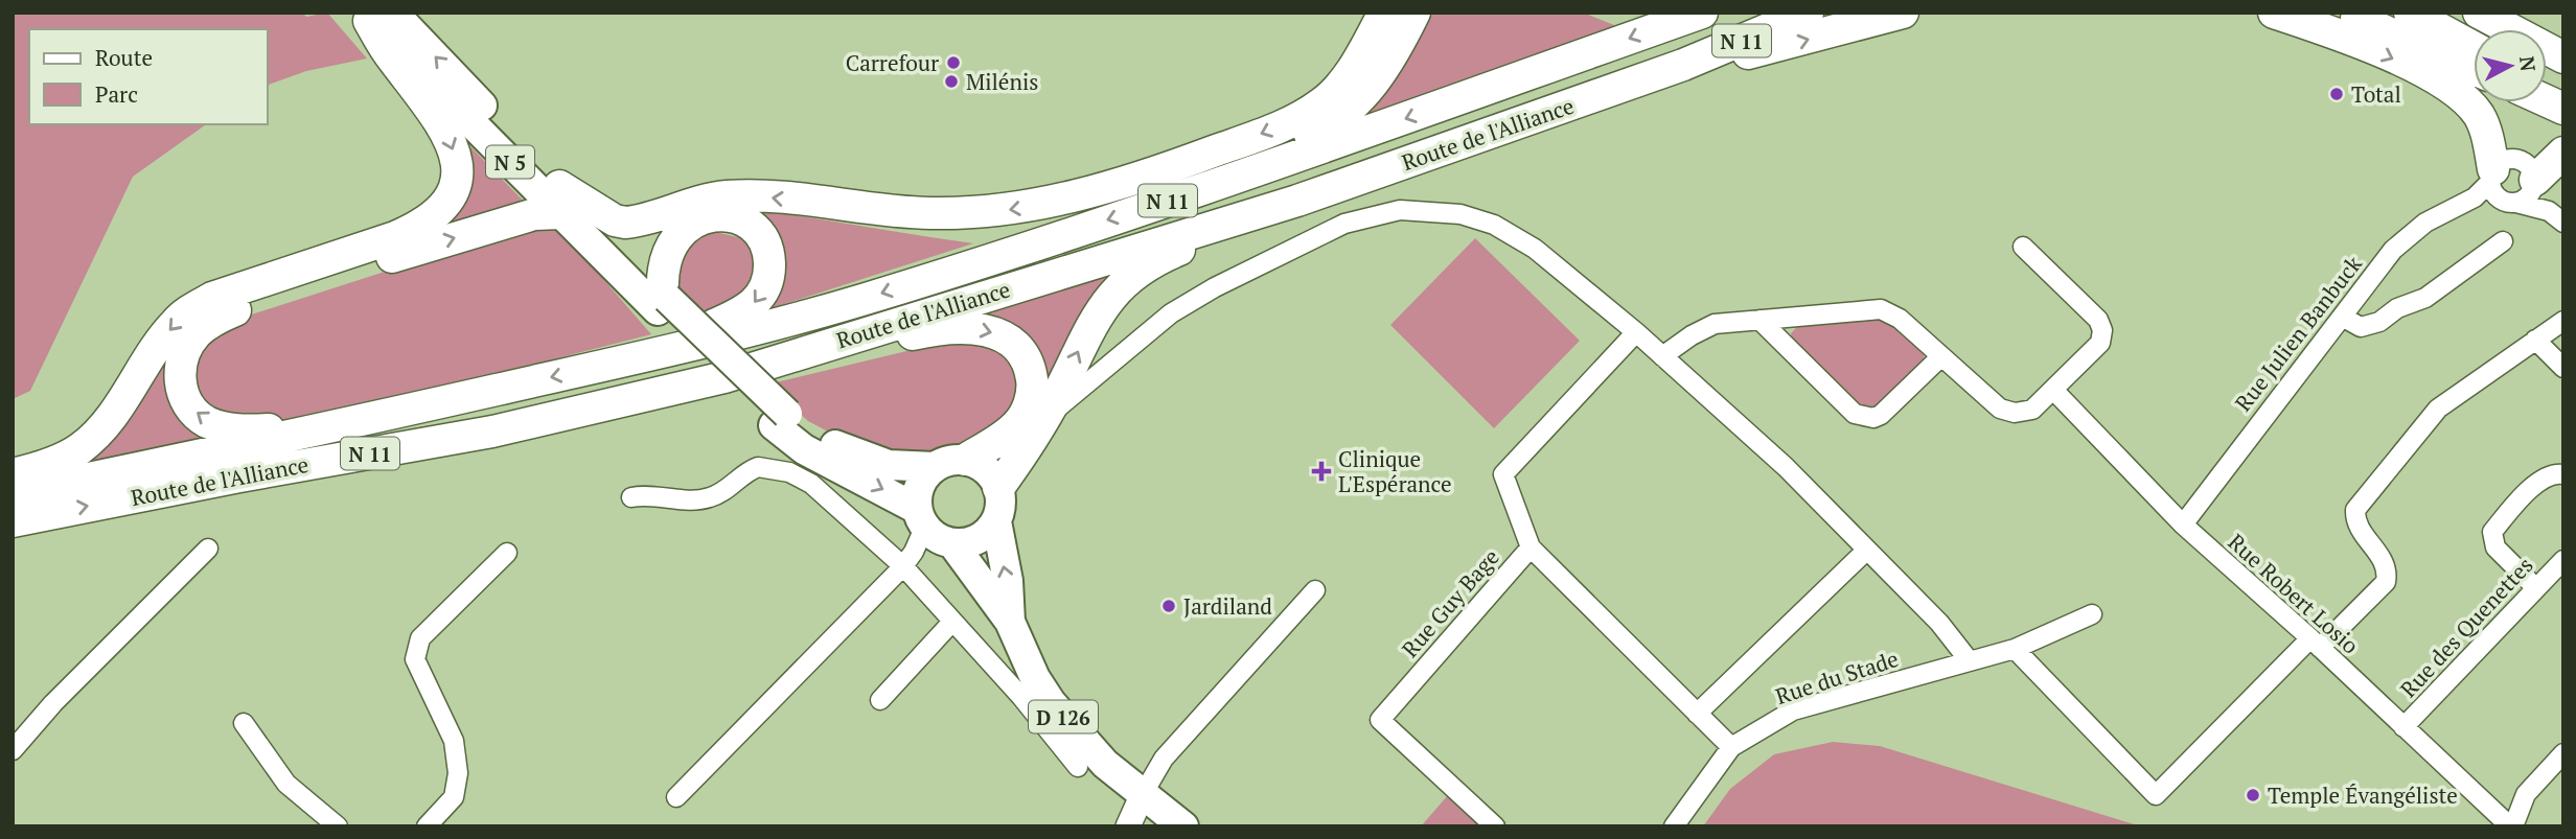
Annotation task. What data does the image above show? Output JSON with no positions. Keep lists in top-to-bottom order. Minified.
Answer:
{"streets":{"highway":["N 11","Route de l'Alliance"],"main road":["N 5","D 126"],"street":["Rue Julien Banbuck","Rue Robert Losio","Rue Guy Bage","Rue des Quenettes","Rue du Stade"]},"crossings":[["N 5","D 126"],["Rue Julien Banbuck","Rue Robert Losio"],["Rue Robert Losio","Rue des Quenettes"],["Rue Guy Bage","Rue du Stade"]],"places":{"other":["Carrefour","Milénis","Total","Jardiland","Temple Évangéliste"],"health":["Clinique L'Espérance"]},"legend":["Route","Parc"],"north":"right"}
